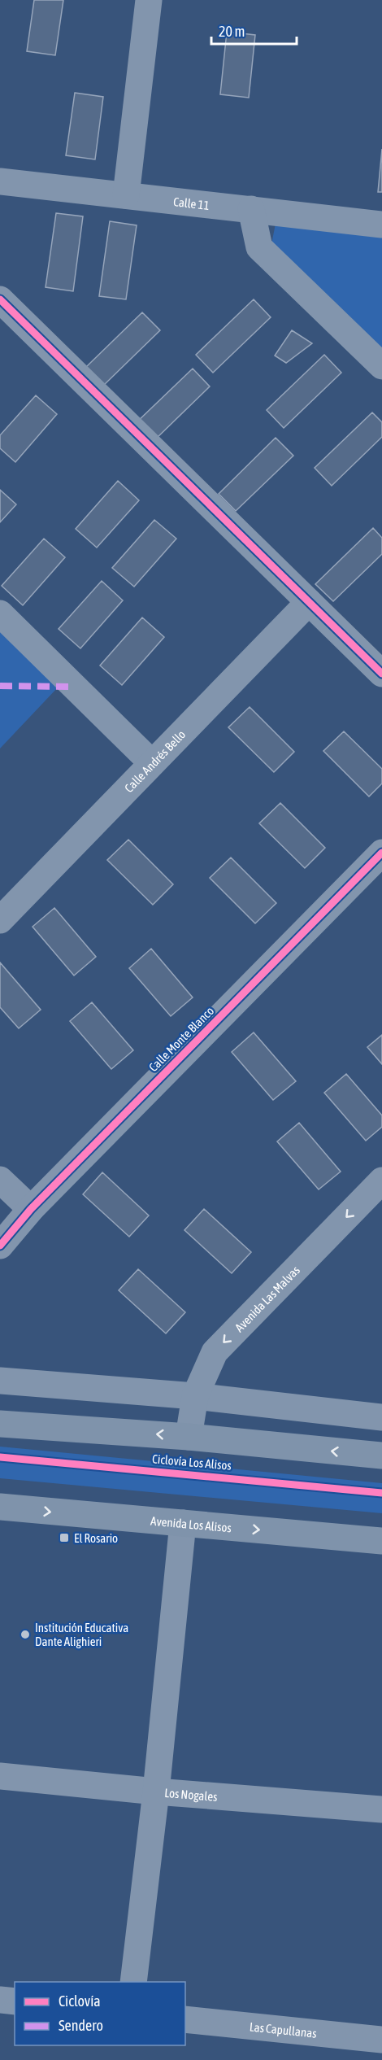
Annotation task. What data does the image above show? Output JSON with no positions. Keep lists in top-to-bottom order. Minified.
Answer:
{"streets":{"main road":["Avenida Los Alisos"],"street":["Calle 11","Calle Andrés Bello","Calle Monte Blanco","Avenida Las Malvas","Los Nogales","Las Capullanas"],"cycle path":["Ciclovía Los Alisos"]},"one_way":["Avenida Las Malvas"],"places":{"transit":["El Rosario"],"other":["Institución Educativa Dante Alighieri"]},"legend":["Ciclovía","Sendero"],"scale_bar":"20 m"}
